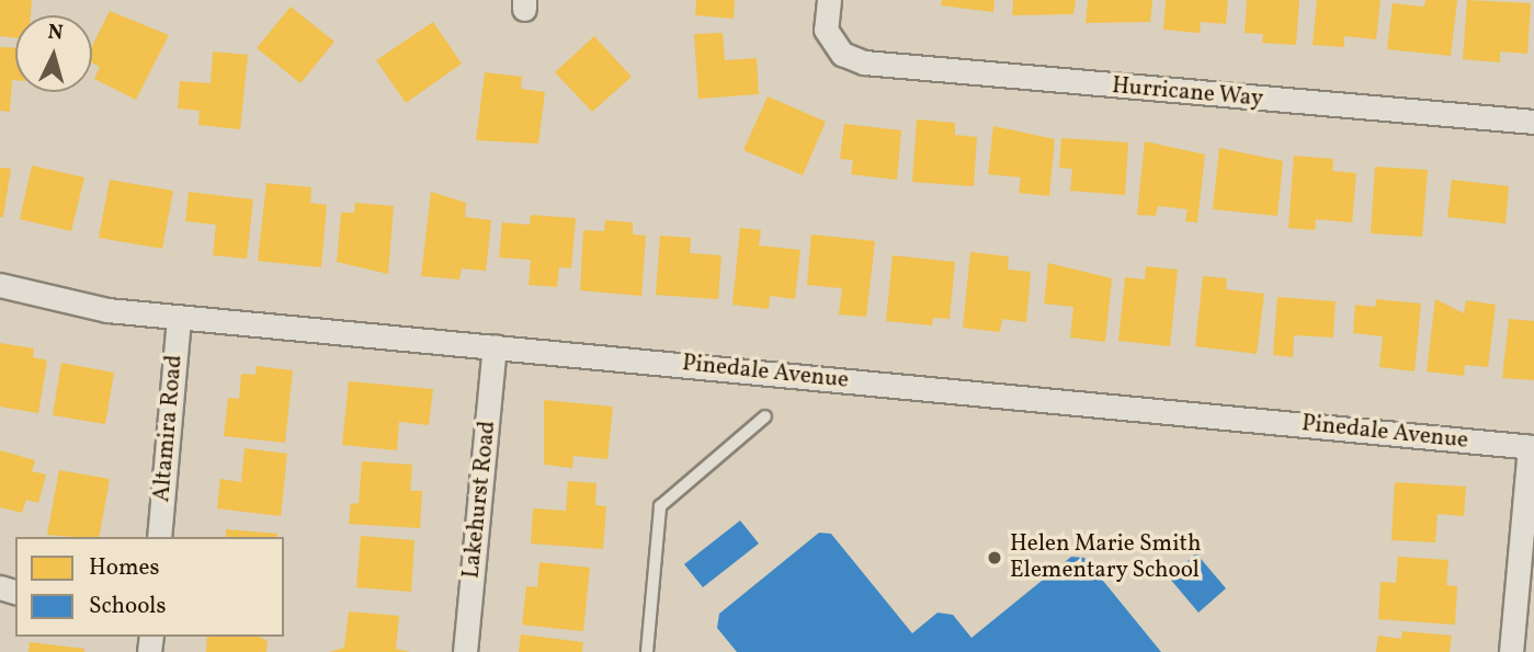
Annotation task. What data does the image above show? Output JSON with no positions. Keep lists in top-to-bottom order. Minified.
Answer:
{"streets":{"street":["Hurricane Way","Pinedale Avenue","Altamira Road","Lakehurst Road"]},"crossings":[["Pinedale Avenue","Altamira Road"],["Pinedale Avenue","Lakehurst Road"]],"places":["Helen Marie Smith Elementary School"],"legend":["Homes","Schools"],"north":"top"}
